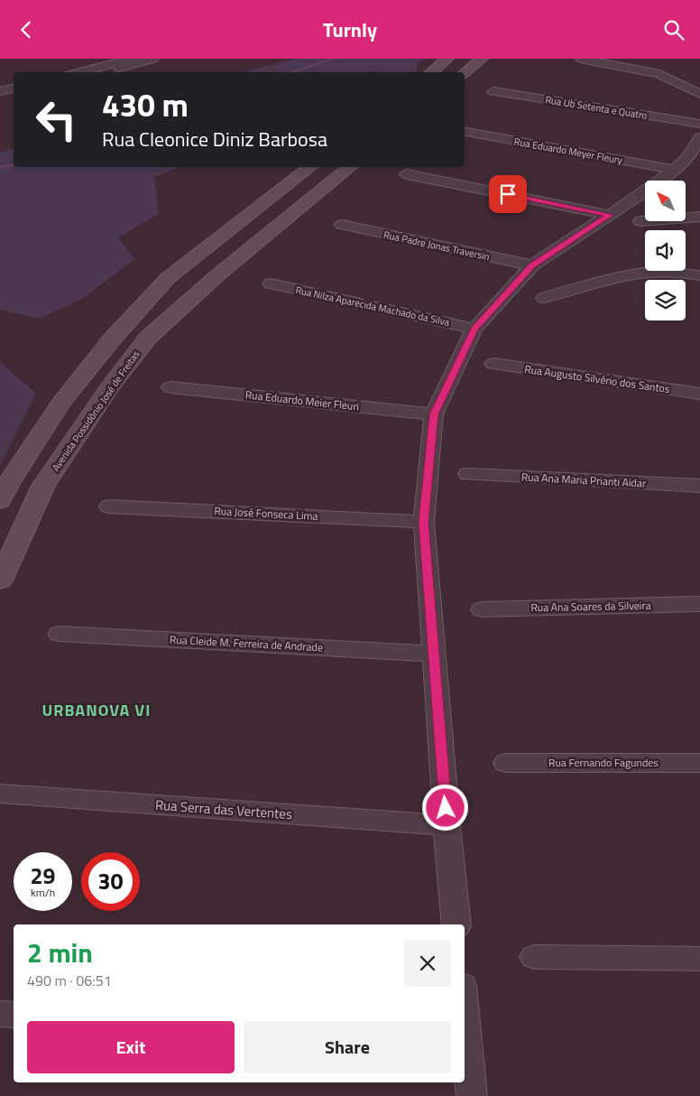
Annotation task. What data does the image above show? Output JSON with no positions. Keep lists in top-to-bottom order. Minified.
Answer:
{"streets":{"street":["Rua Ub Setenta e Quatro","Rua Eduardo Meyer Fleury","Rua Padre Jonas Traversin","Rua Nilza Aparecida Machado da Silva","Rua Augusto Silvério dos Santos","Rua Eduardo Meier Fleuri","Avenida Possidônio José de Freitas","Rua Ana Maria Prianti Aidar","Rua José Fonseca Lima","Rua Ana Soares da Silveira","Rua Cleide M. Ferreira de Andrade","Rua Fernando Fagundes","Rua Serra das Vertentes"]},"districts":["URBANOVA VI"],"north":"top left","page":{"header":"Turnly","turn":["430 m","Rua Cleonice Diniz Barbosa"],"speed":"29 km/h","limit":"30","heading":["2 min","490 m · 06:51"],"buttons":["Exit","Share"]}}
